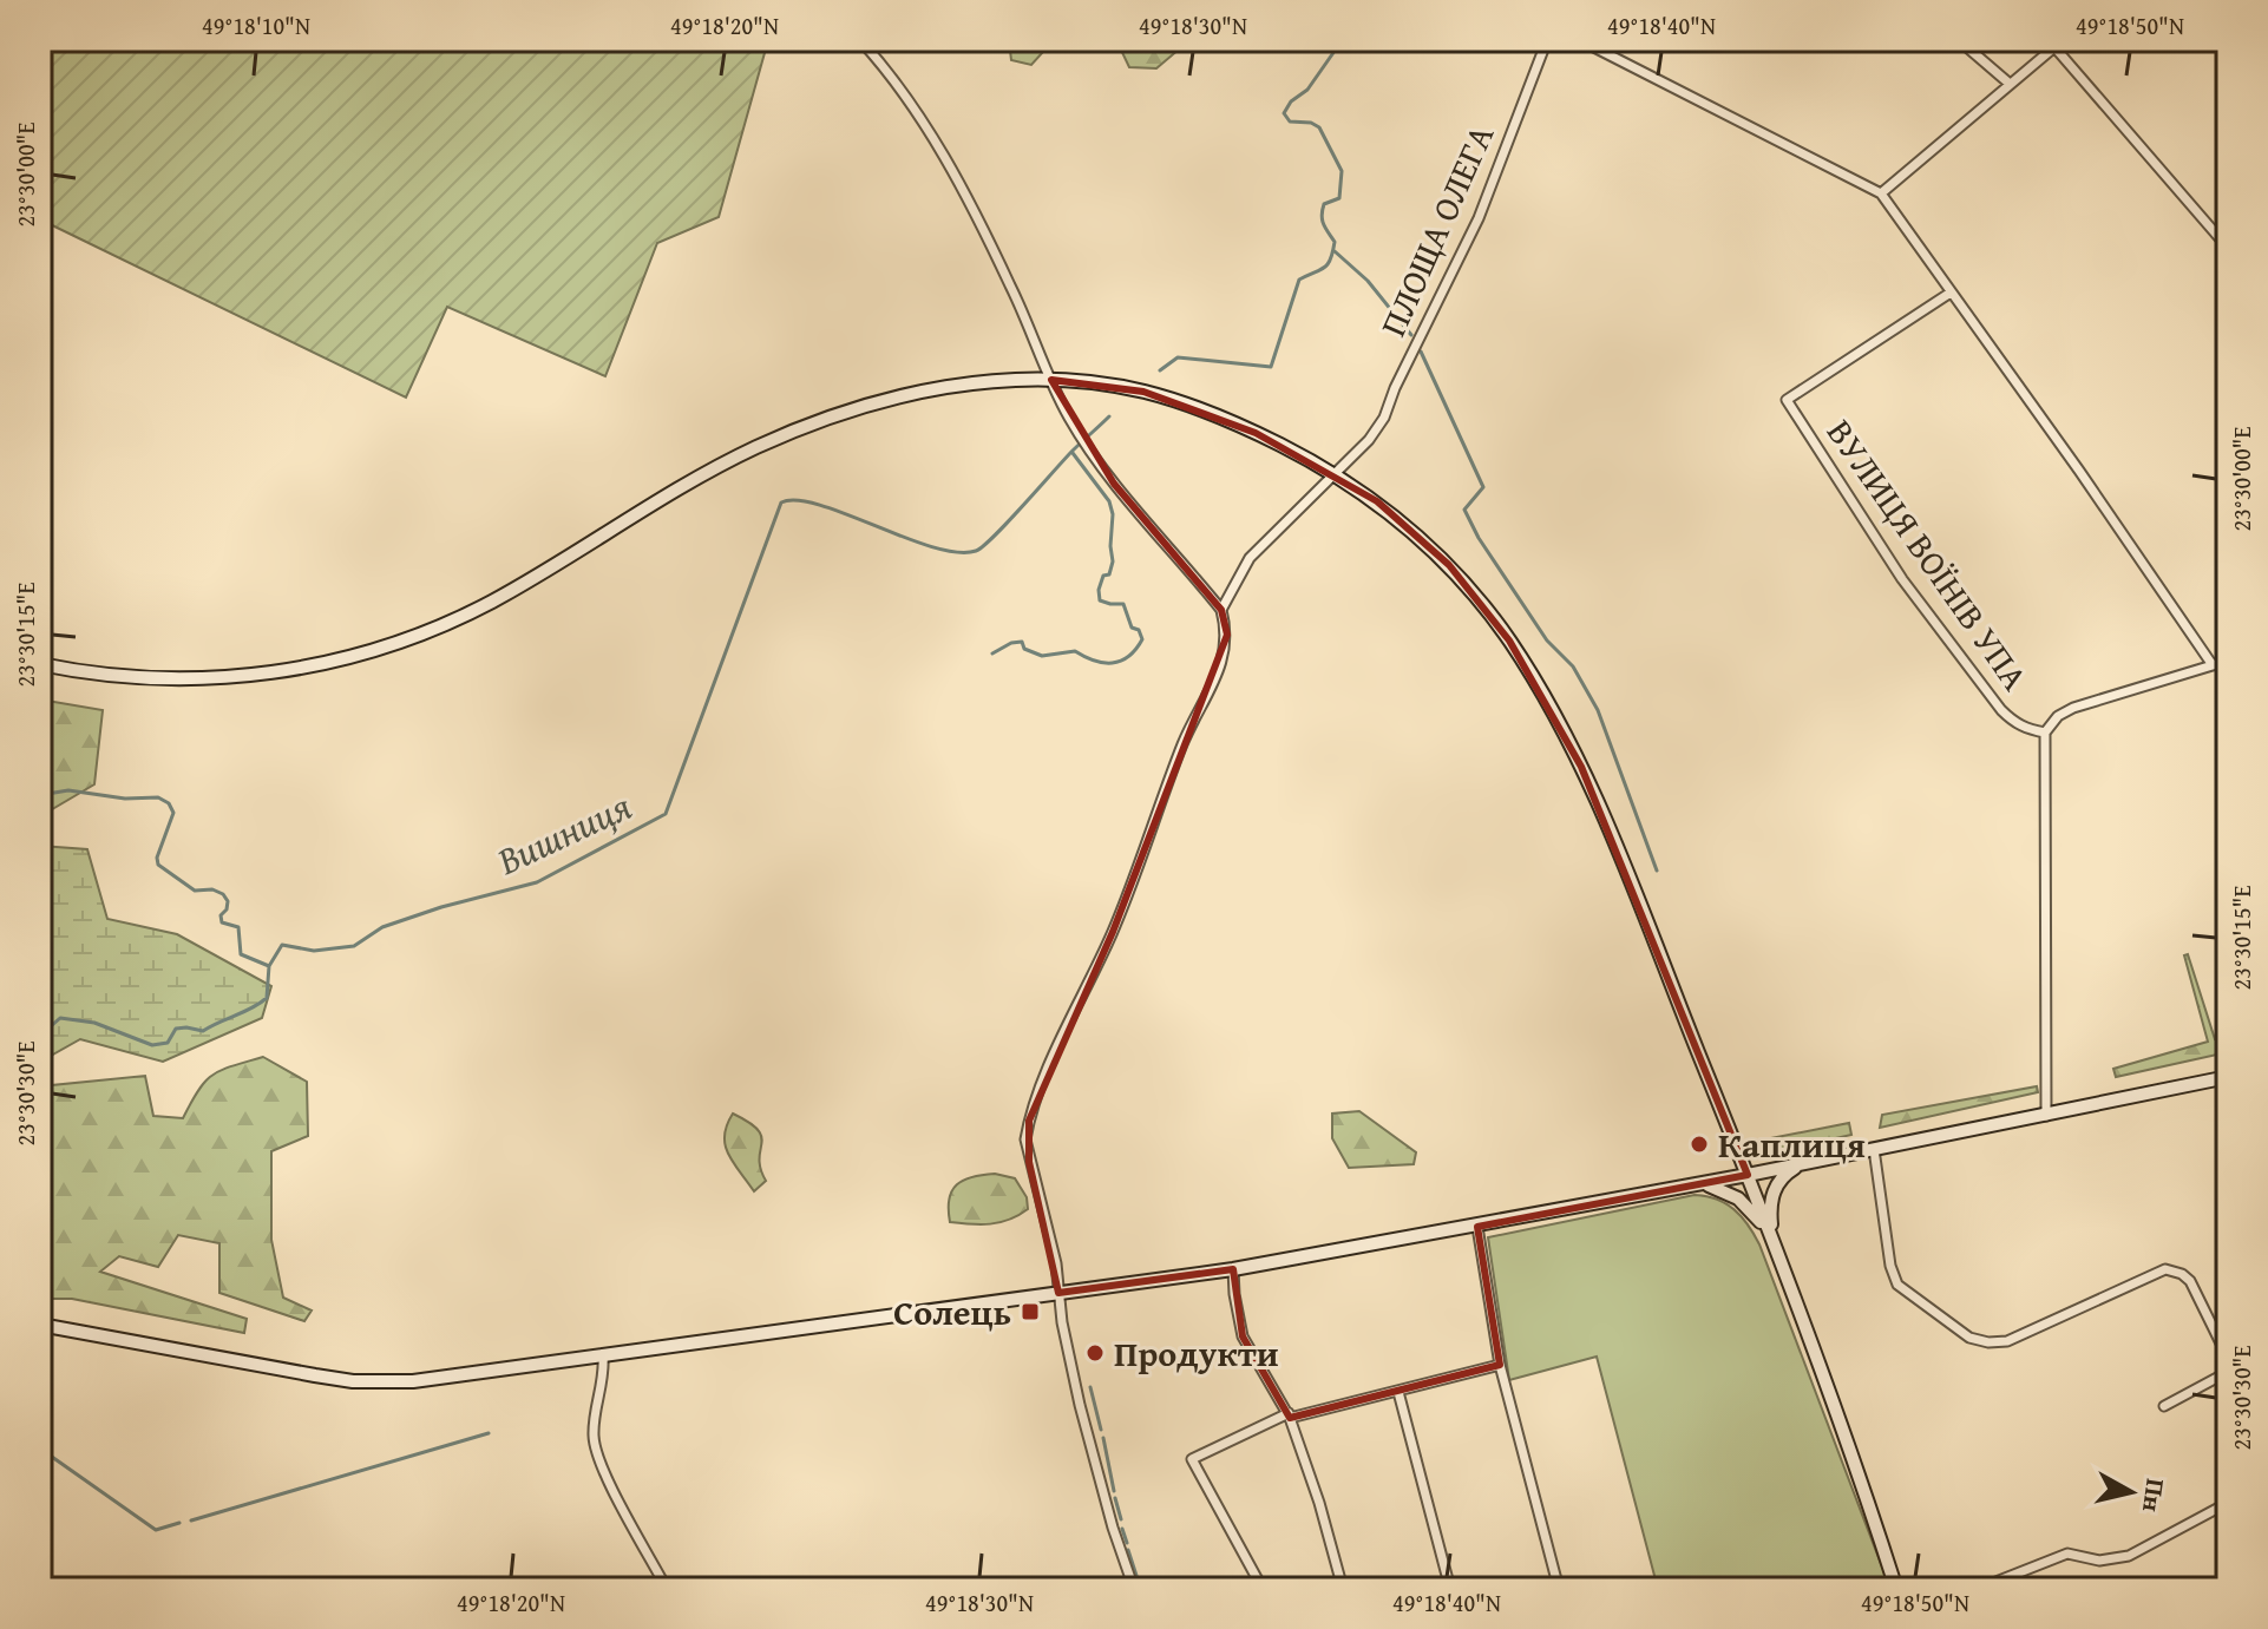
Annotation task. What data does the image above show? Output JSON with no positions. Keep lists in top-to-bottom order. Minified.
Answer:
{"streets":{"street":["ПЛОЩА ОЛЕГА","ВУЛИЦЯ ВОЇНІВ УПА"]},"water":["Вишниця"],"places":{"other":["Каплиця","Продукти"],"transit":["Солець"]},"north":"right","coordinates":["49°18'10\"N","49°18'20\"N","49°18'30\"N","49°18'40\"N","49°18'50\"N","23°30'00\"E","23°30'15\"E","23°30'30\"E"]}
